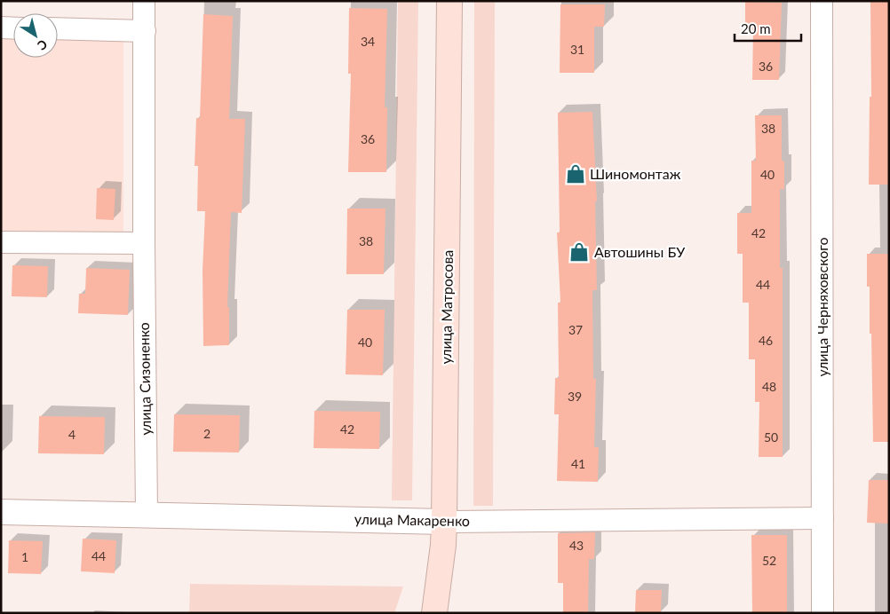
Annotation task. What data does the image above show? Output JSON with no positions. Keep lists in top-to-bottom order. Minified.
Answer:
{"streets":{"main road":["улица Матросова"],"street":["улица Черняховского","улица Сизоненко","улица Макаренко"]},"crossings":[["улица Матросова","улица Макаренко"],["улица Черняховского","улица Макаренко"],["улица Сизоненко","улица Макаренко"]],"places":{"shop":["Шиномонтаж","Автошины БУ"]},"house_numbers":["34","31","36","38","36","40","42","38","44","37","46","40","48","39","42","2","4","50","41","43","44","1","52"],"scale_bar":"20 m","north":"bottom right"}
